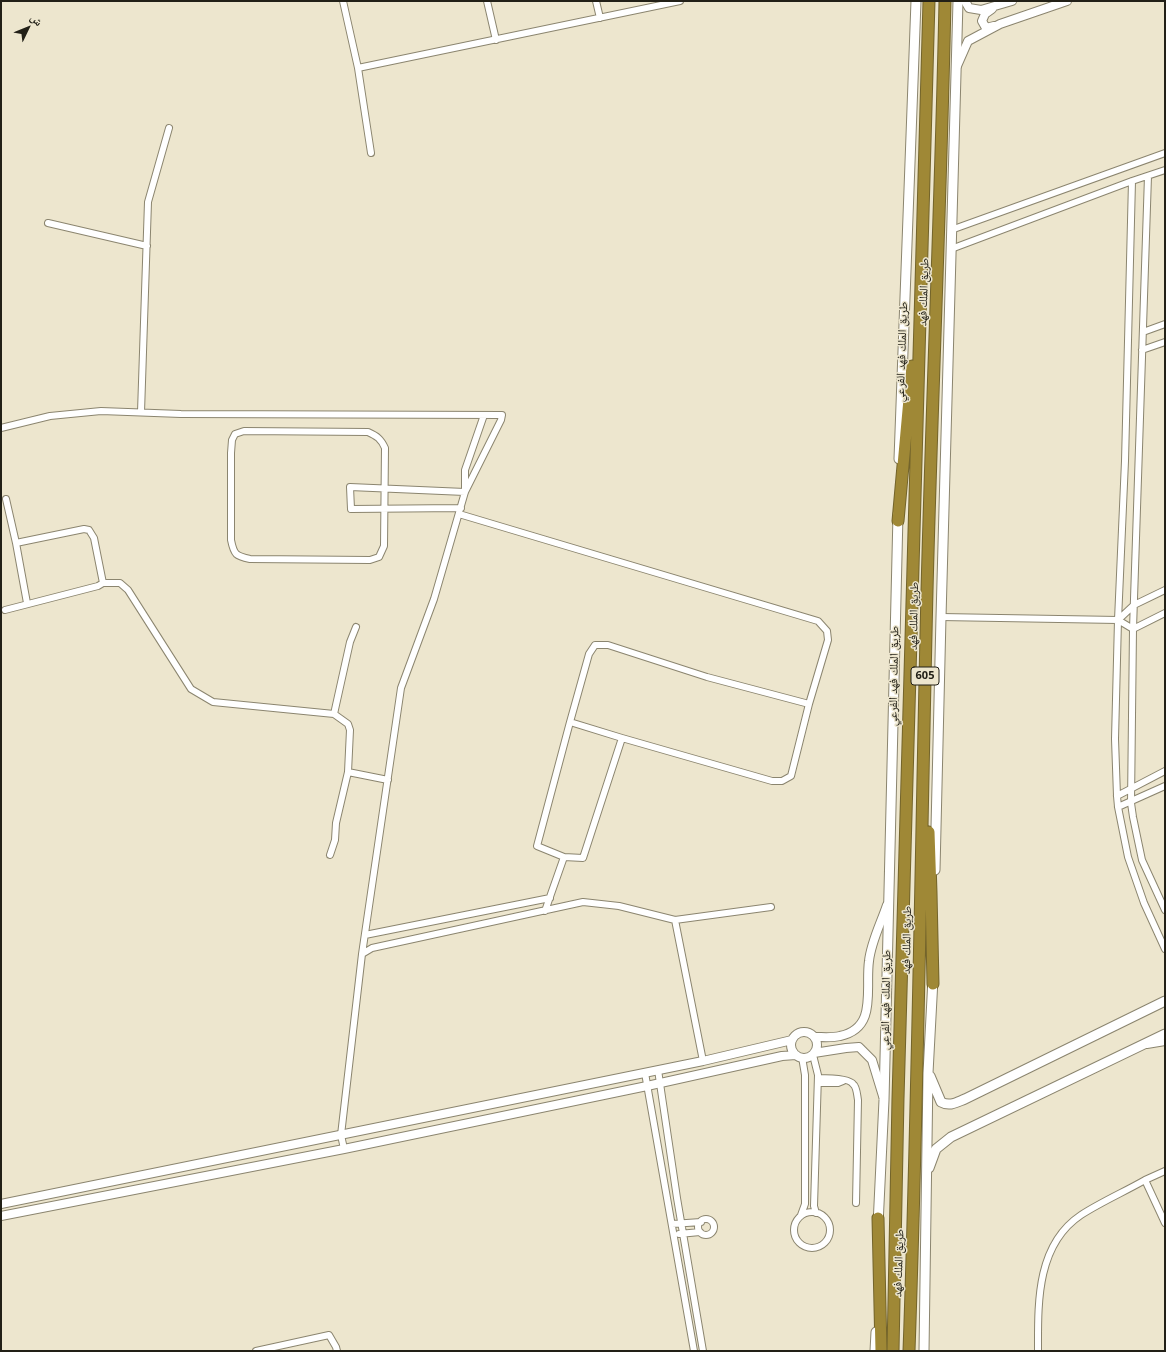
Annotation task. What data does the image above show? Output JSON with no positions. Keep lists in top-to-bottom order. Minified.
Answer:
{"streets":{"highway":["طريق الملك فهد","605"],"main road":["طريق الملك فهد الفرعي"]},"north":"top right"}
